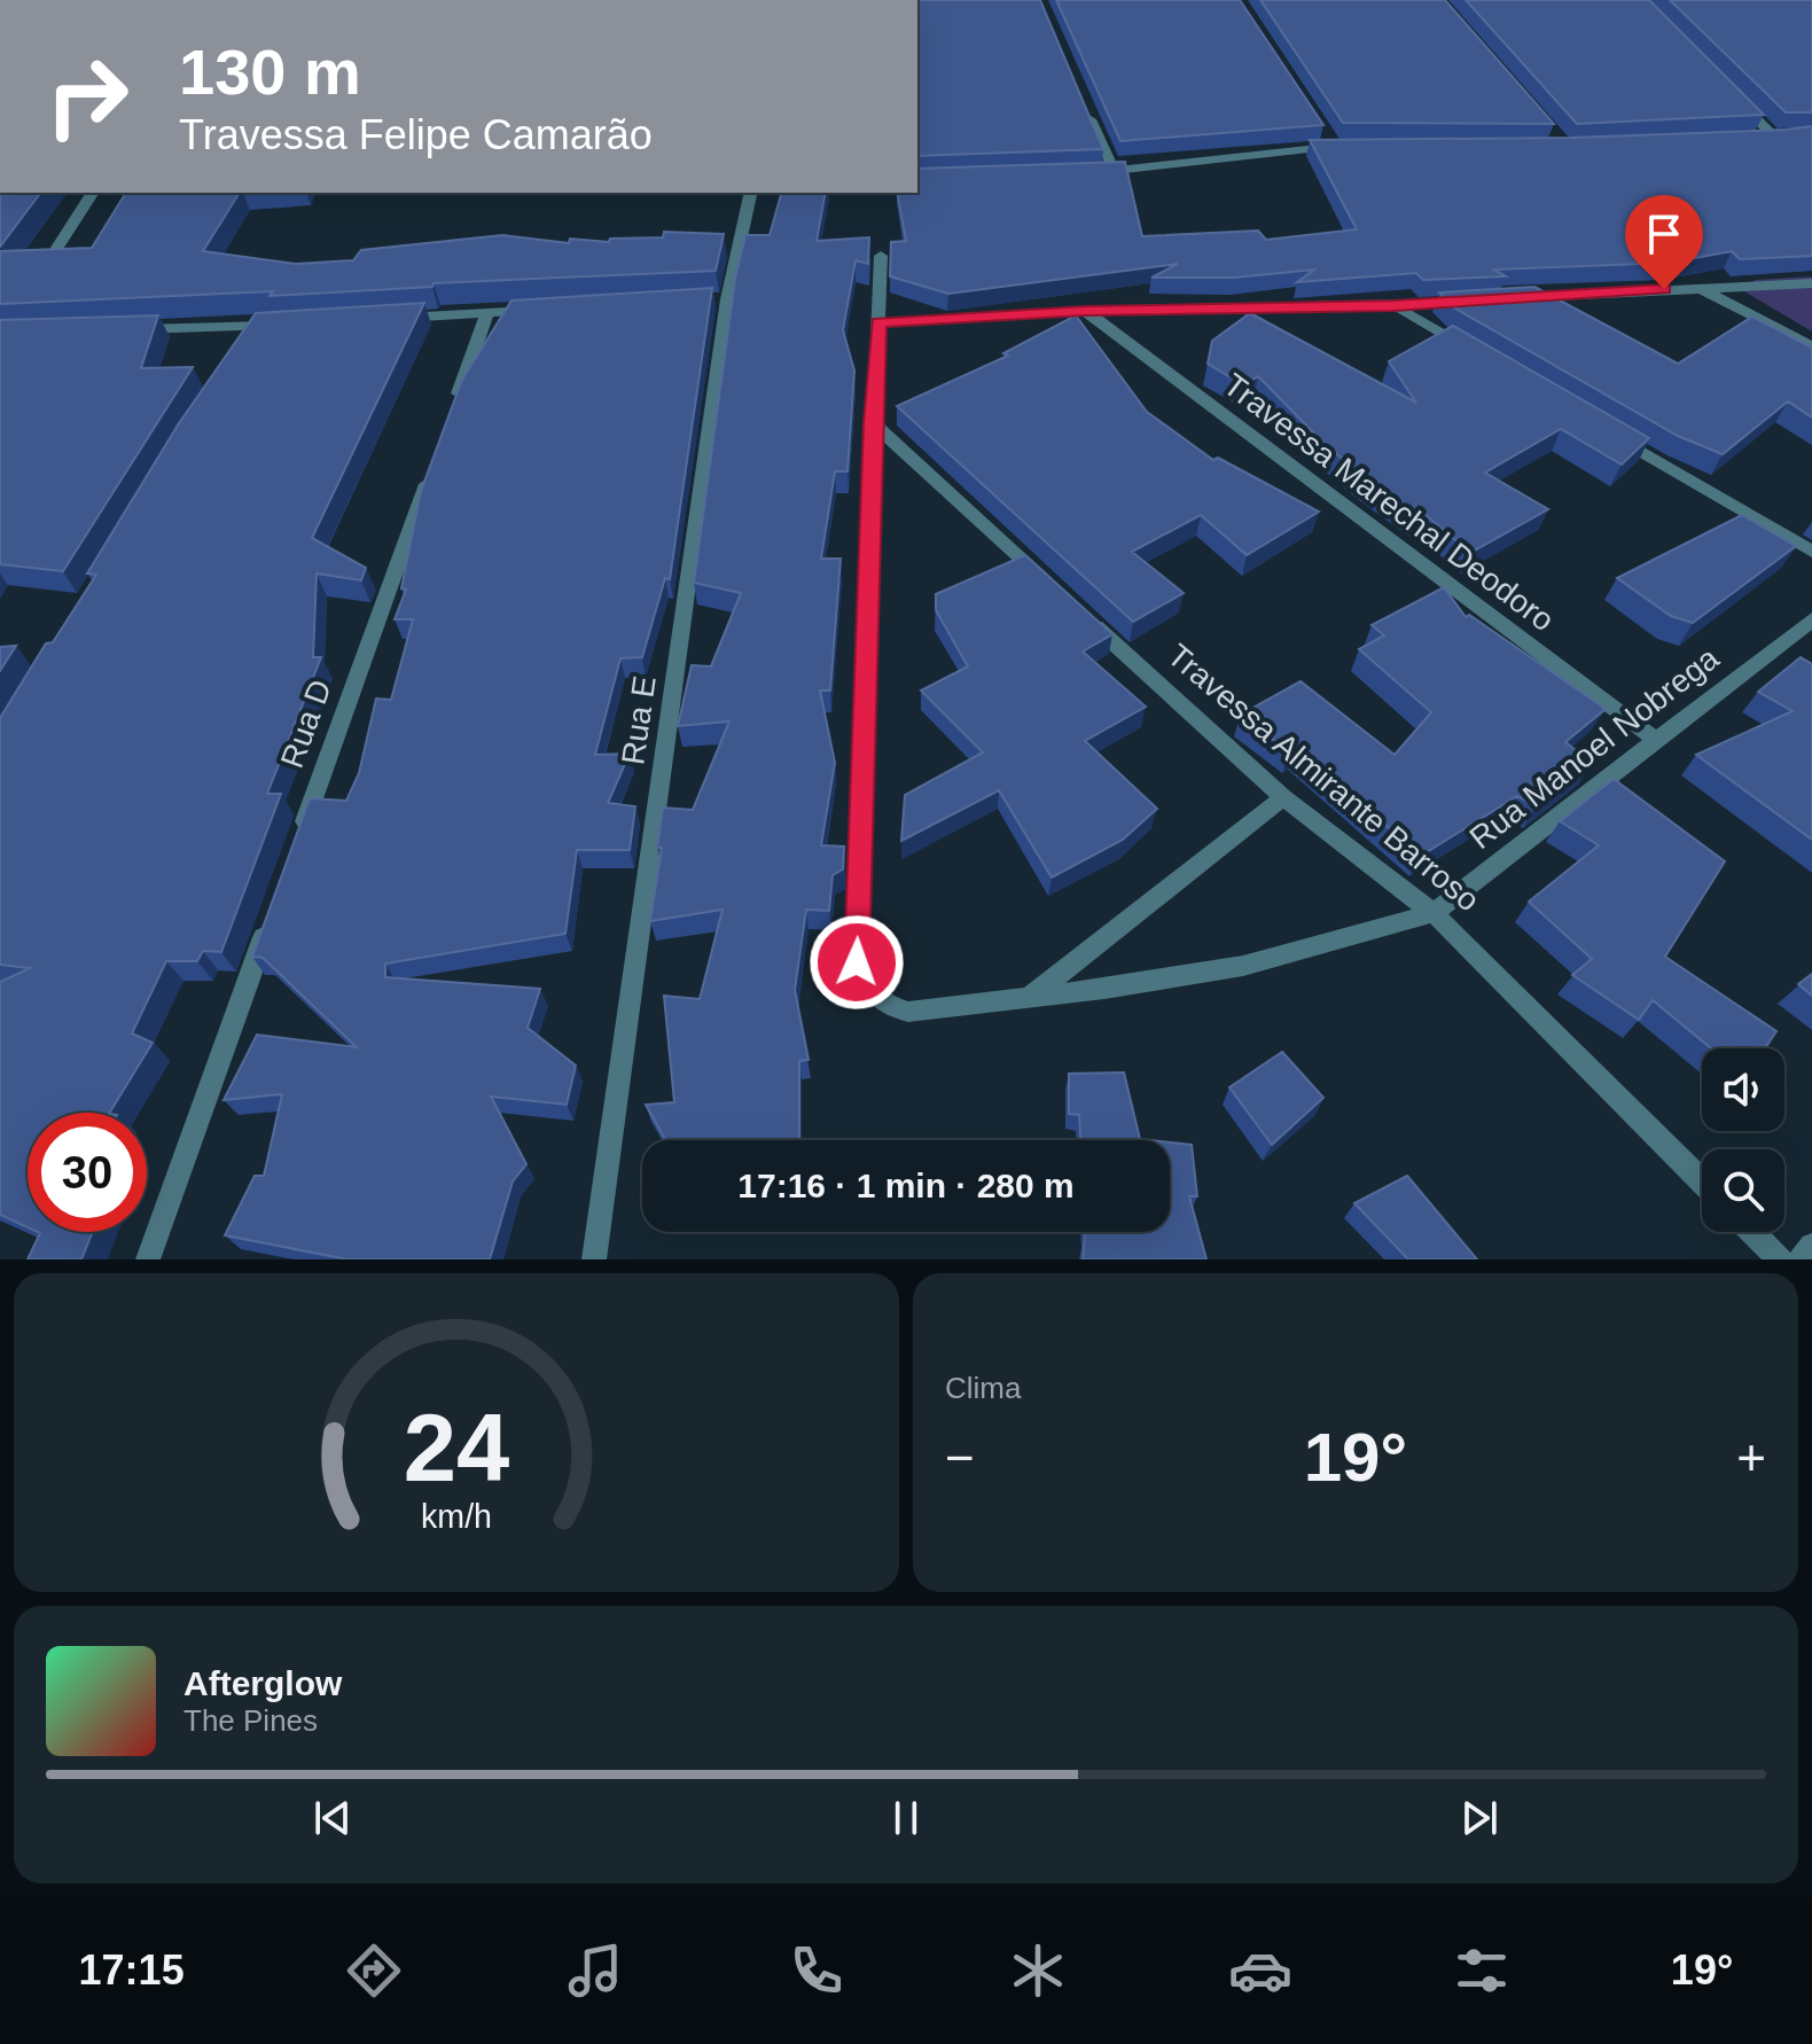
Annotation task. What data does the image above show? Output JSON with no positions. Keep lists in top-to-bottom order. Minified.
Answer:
{"streets":{"street":["Travessa Marechal Deodoro","Rua E","Rua D","Rua Manoel Nobrega","Travessa Almirante Barroso"]},"crossings":[["Travessa Marechal Deodoro","Rua Manoel Nobrega"],["Rua Manoel Nobrega","Travessa Almirante Barroso"]],"page":{"turn":["130 m","Travessa Felipe Camarão"],"limit":"30","trip":"17:16 · 1 min · 280 m","tile":"Clima","heat":["−","19°","+"],"song":["Afterglow","The Pines"],"tabs":["17:15","19°"],"gauge":["24","km/h"]}}
